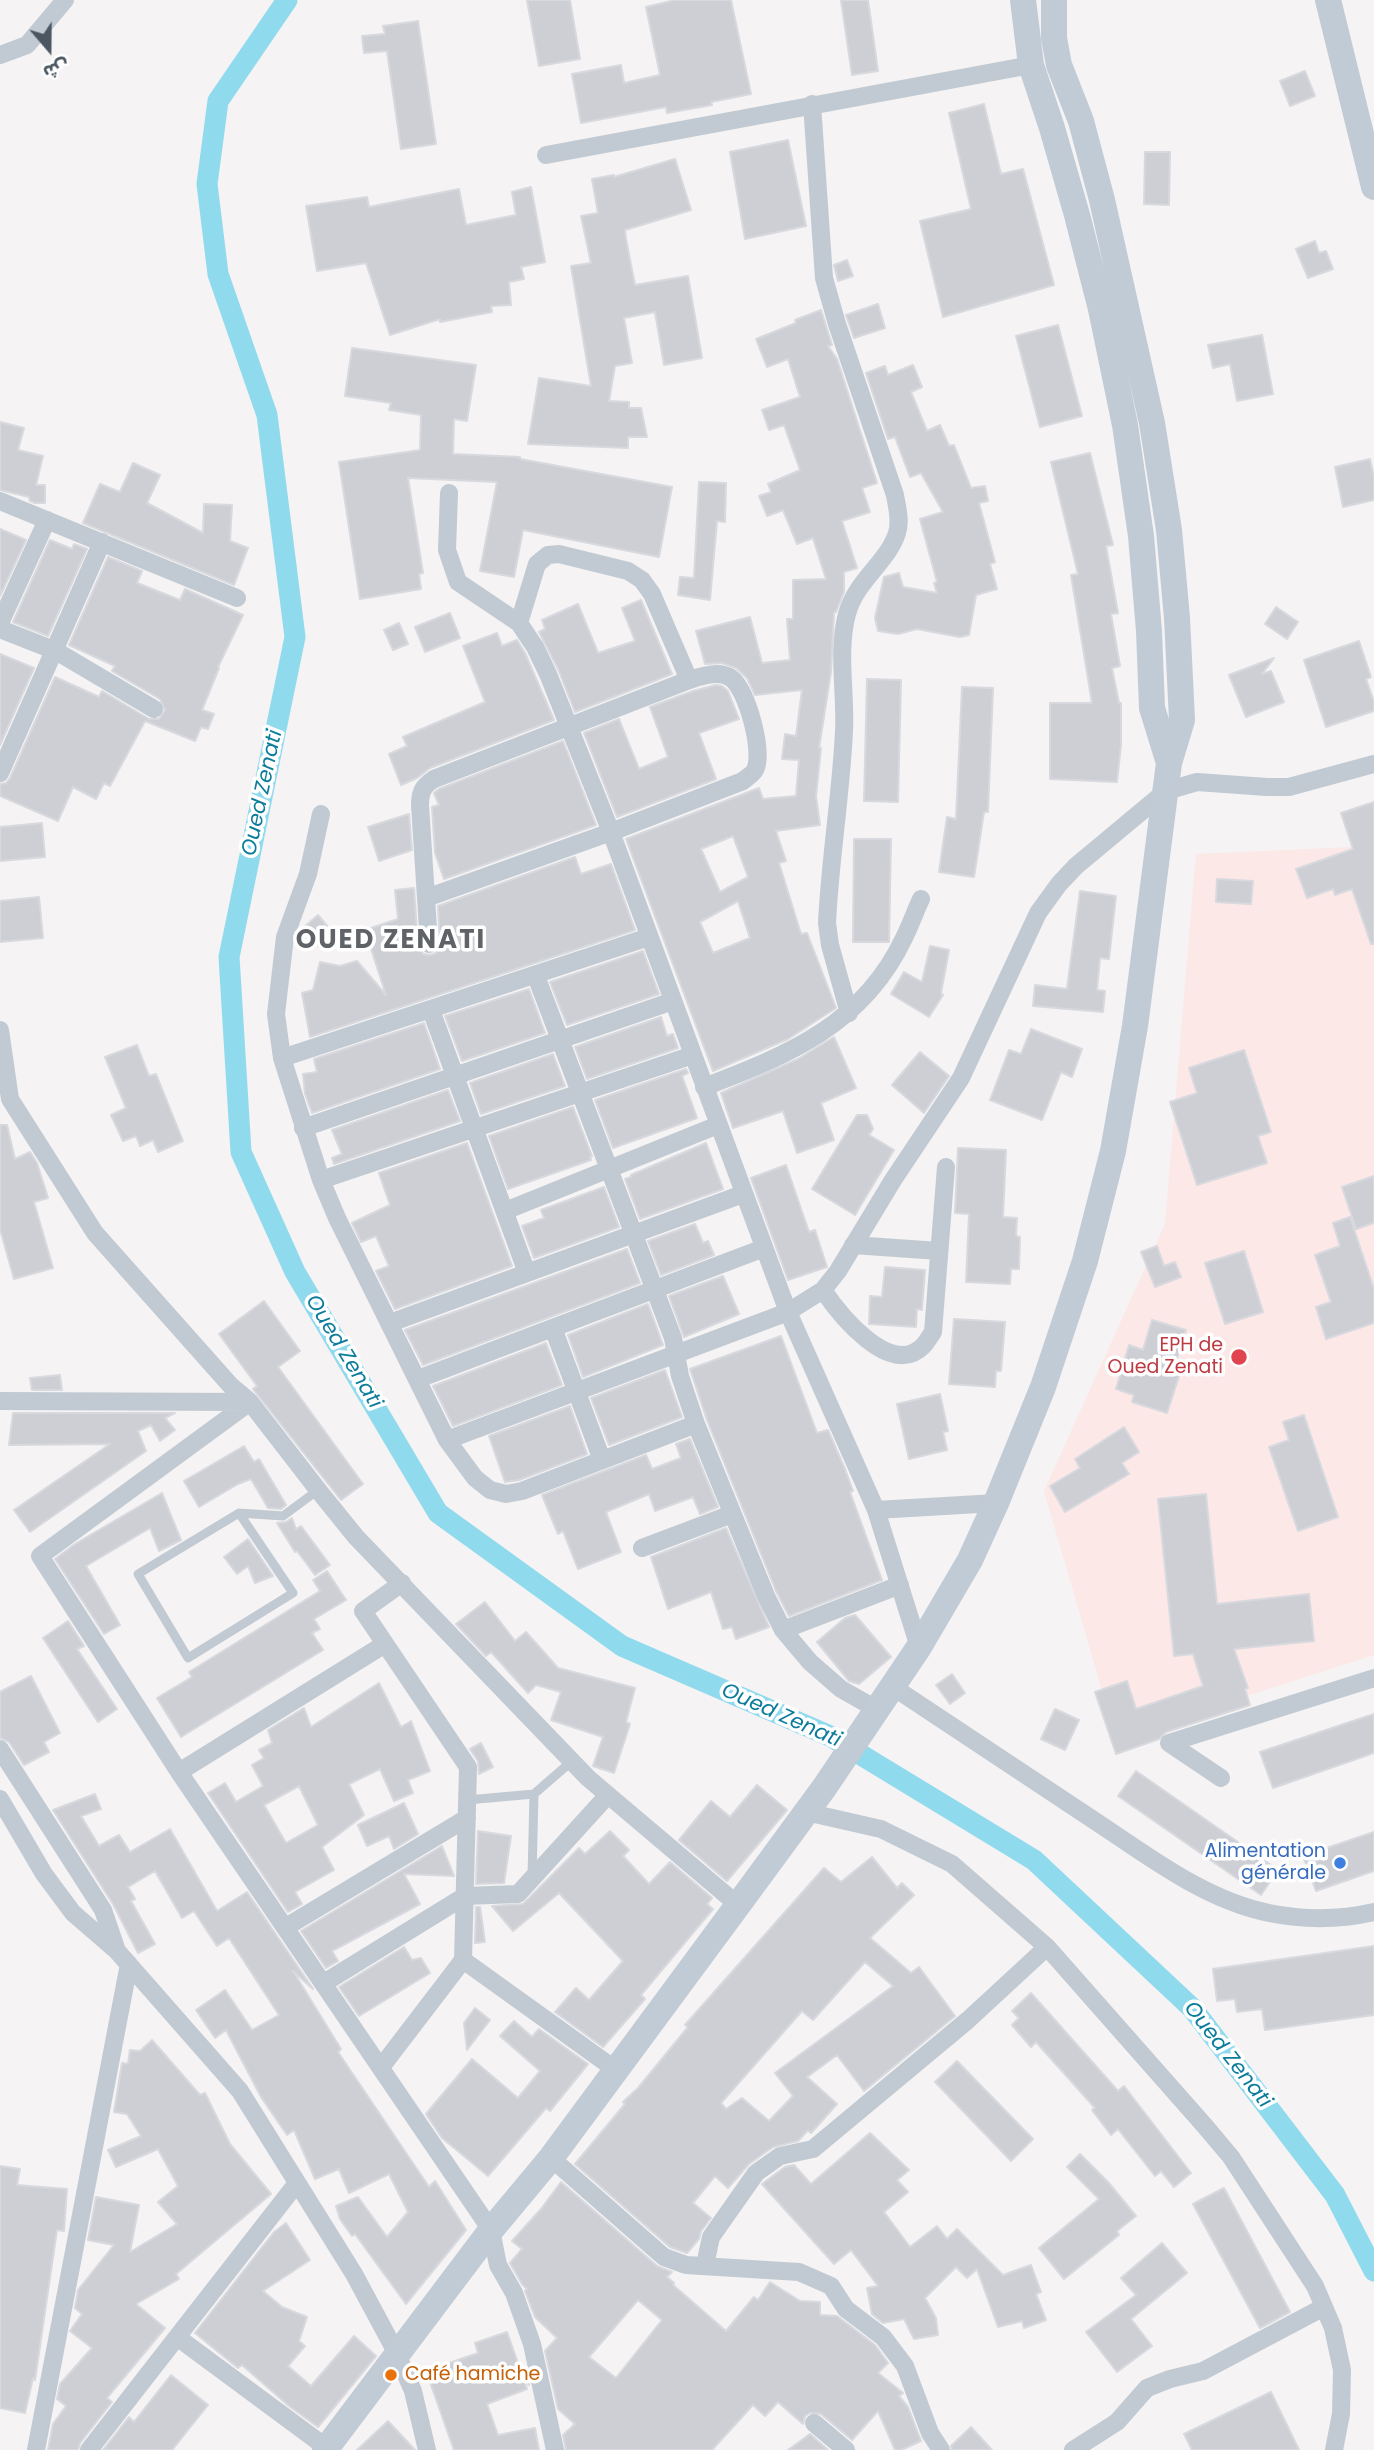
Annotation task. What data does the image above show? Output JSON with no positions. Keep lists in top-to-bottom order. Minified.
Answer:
{"districts":["OUED ZENATI"],"water":["Oued Zenati"],"places":["EPH de Oued Zenati","Alimentation générale","Café hamiche"],"north":"bottom"}
